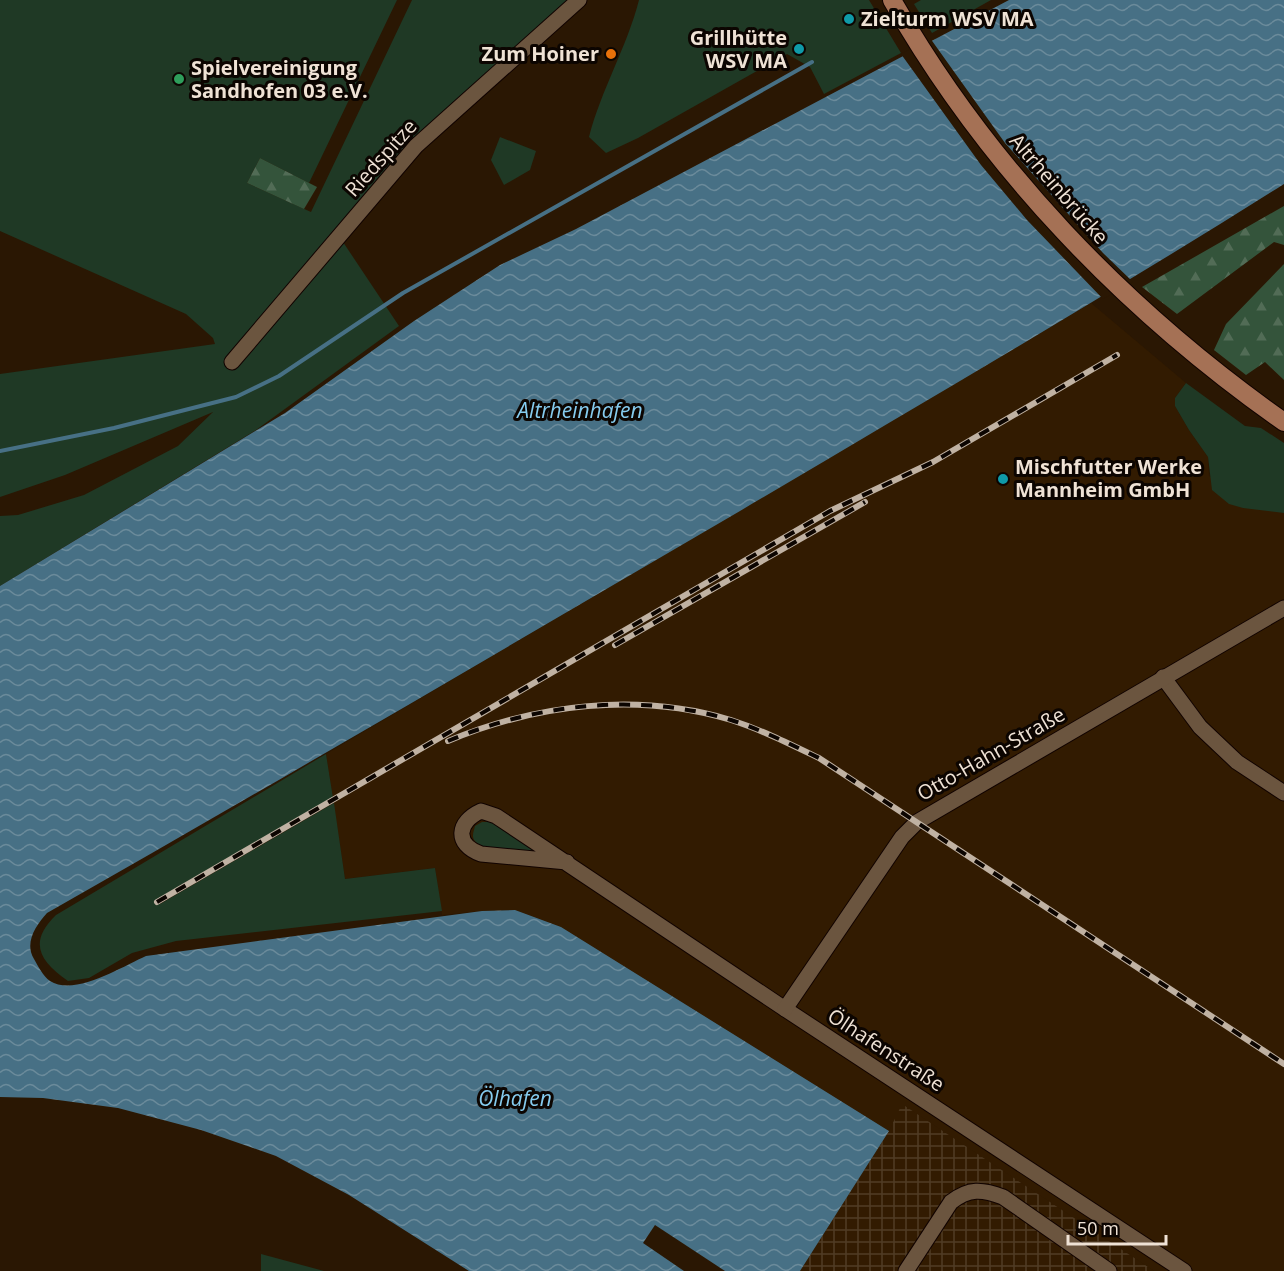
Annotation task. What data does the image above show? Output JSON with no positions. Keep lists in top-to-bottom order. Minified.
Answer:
{"streets":{"main road":["Altrheinbrücke"],"street":["Riedspitze","Otto-Hahn-Straße","Ölhafenstraße"]},"crossings":[["Otto-Hahn-Straße","Ölhafenstraße"]],"water":["Altrheinhafen","Ölhafen"],"places":["Zielturm WSV MA","Grillhütte WSV MA","Zum Hoiner","Spielvereinigung Sandhofen 03 e.V.","Mischfutter Werke Mannheim GmbH"],"scale_bar":"50 m"}
